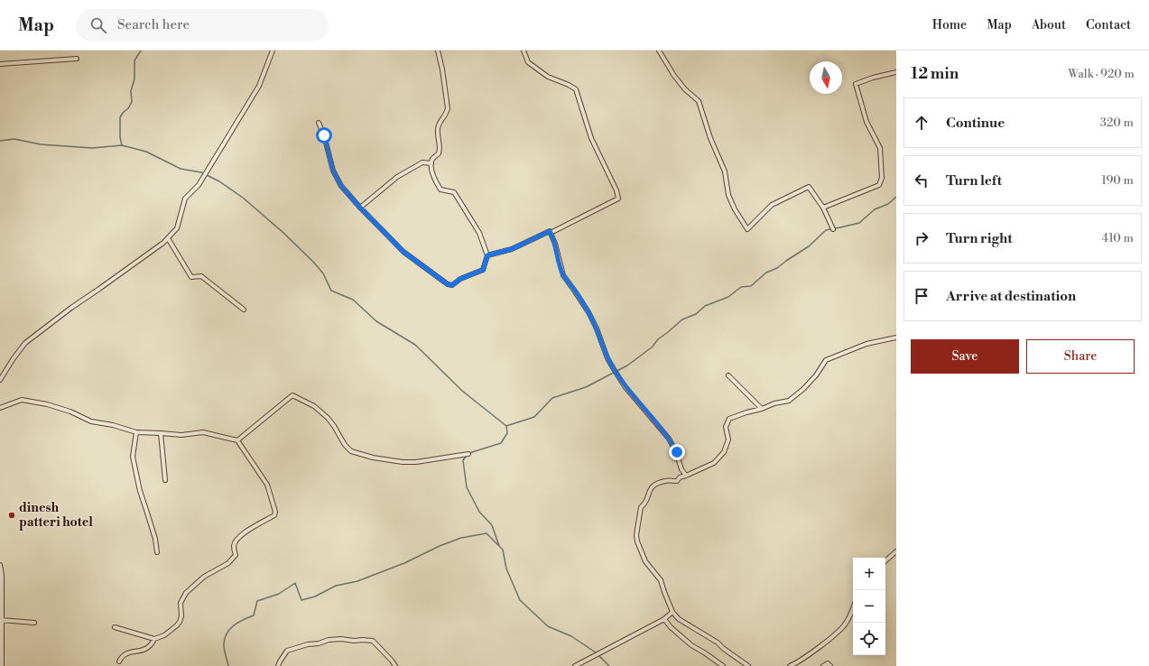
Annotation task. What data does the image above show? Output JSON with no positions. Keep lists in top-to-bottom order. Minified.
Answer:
{"places":["dinesh patteri hotel"],"north":"bottom","page":{"header":"Map","search":"Search here","nav":["Home","Map","About","Contact"],"heading":["12 min","Walk · 920 m"],"list":[["Continue","320 m"],["Turn left","190 m"],["Turn right","410 m"],"Arrive at destination"],"buttons":["Save","Share"],"map_buttons":["+","−"]}}
